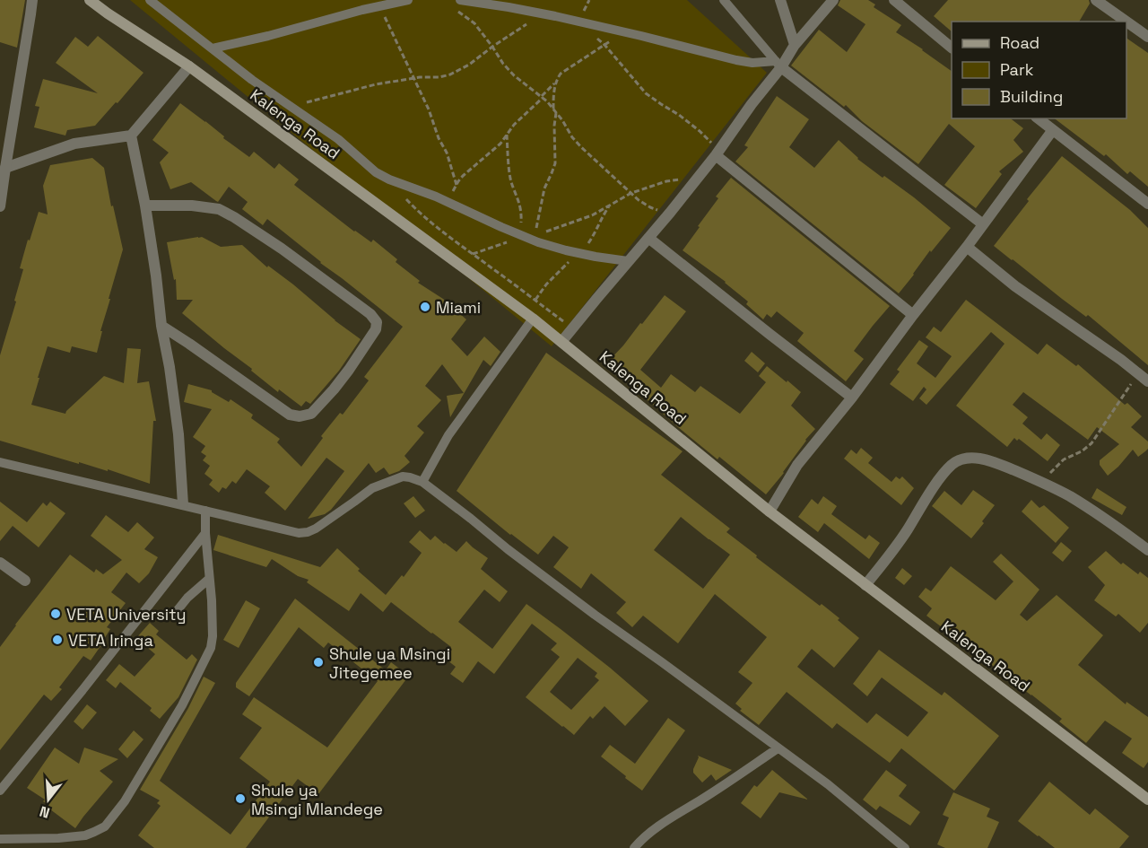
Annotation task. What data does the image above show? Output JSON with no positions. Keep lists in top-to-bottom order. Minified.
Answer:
{"streets":{"main road":["Kalenga Road"]},"places":["Miami","VETA University","VETA Iringa","Shule ya Msingi Jitegemee","Shule ya Msingi Mlandege"],"legend":["Road","Park","Building"],"north":"bottom"}
